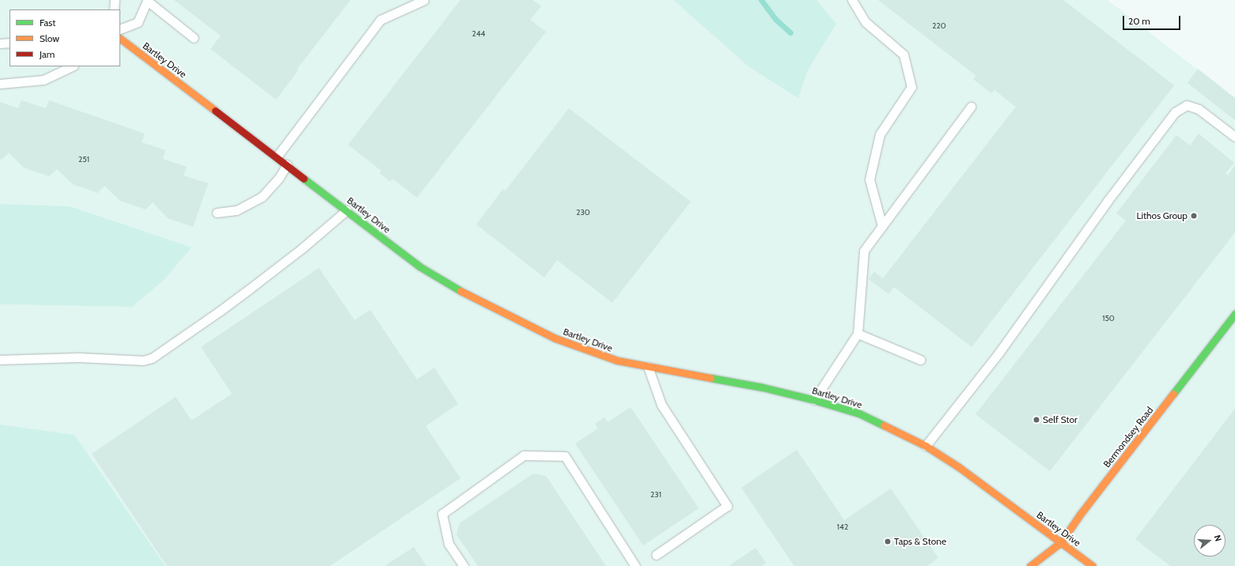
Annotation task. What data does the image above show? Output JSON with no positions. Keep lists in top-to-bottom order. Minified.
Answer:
{"streets":{"street":["Bartley Drive","Bermondsey Road"]},"crossings":[["Bartley Drive","Bermondsey Road"]],"places":["Lithos Group","Self Stor","Taps & Stone"],"house_numbers":["220","244","251","230","150","231","142"],"legend":["Fast","Slow","Jam"],"scale_bar":"20 m","north":"right"}
